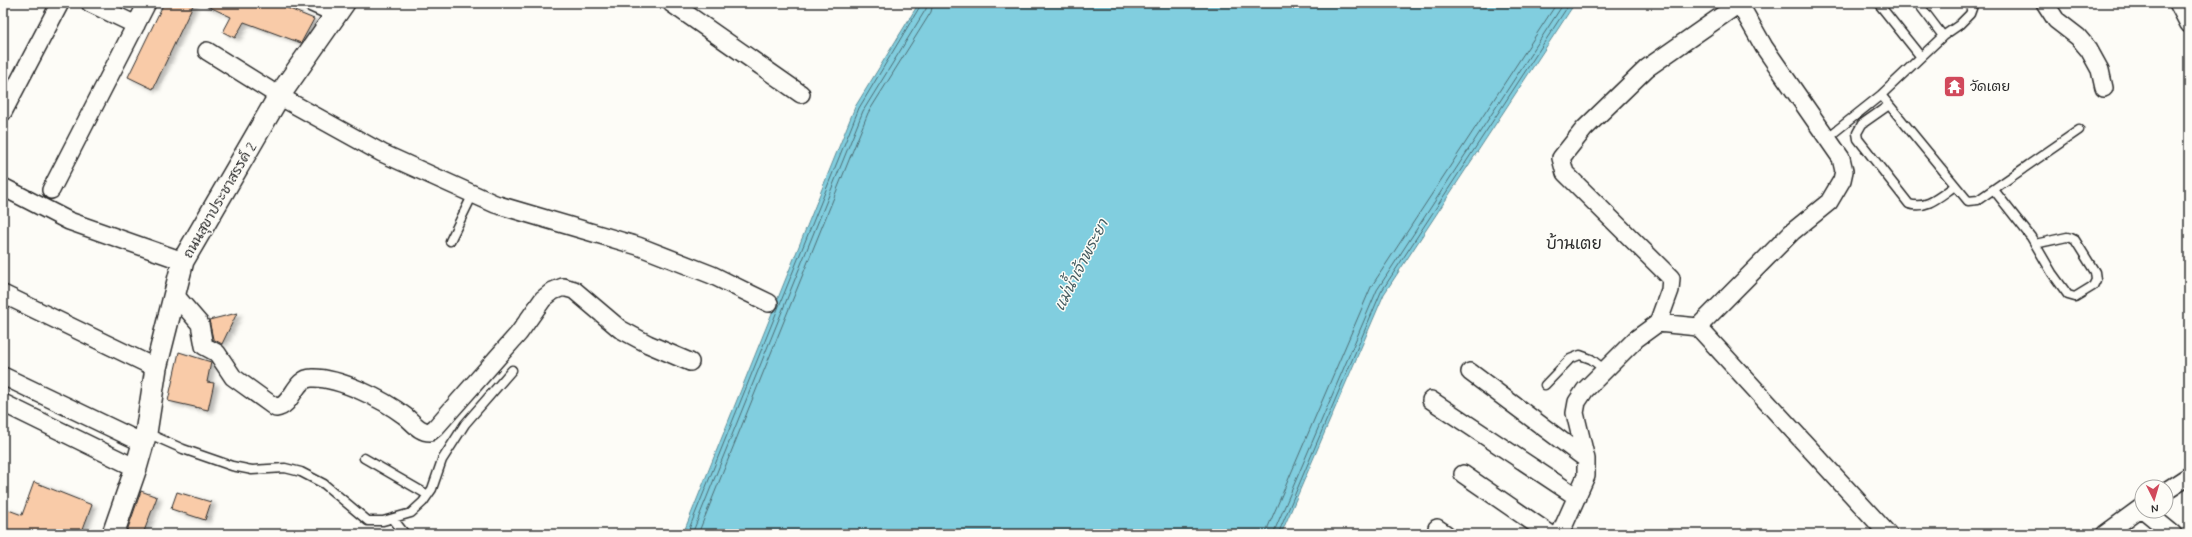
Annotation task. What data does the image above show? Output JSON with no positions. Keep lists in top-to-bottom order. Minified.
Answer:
{"streets":{"street":["ถนนสุขาประชาสรรค์ 2"]},"districts":["บ้านเตย"],"water":["แม่น้ำเจ้าพระยา"],"places":{"temple":["วัดเตย"]},"north":"bottom"}
